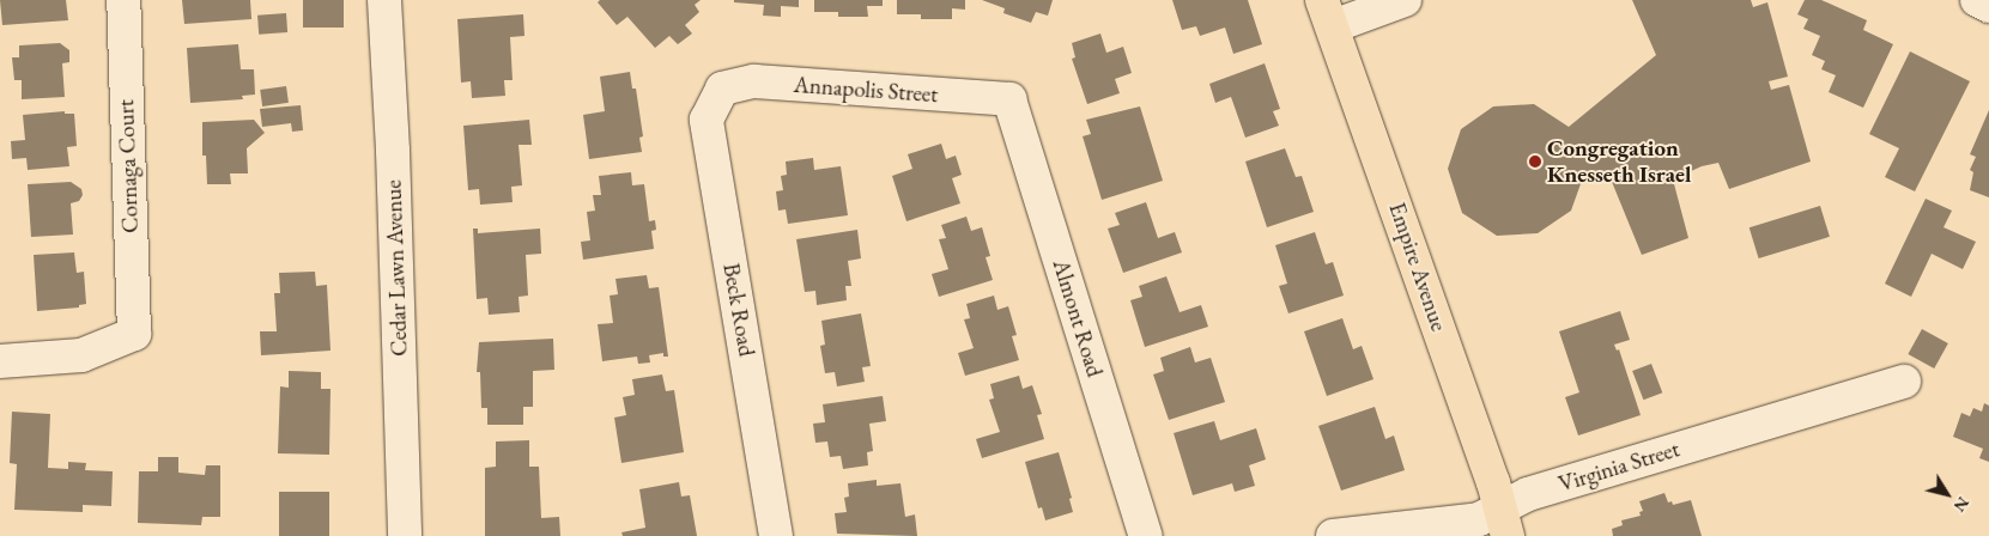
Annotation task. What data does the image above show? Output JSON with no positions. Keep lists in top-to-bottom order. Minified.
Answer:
{"streets":{"main road":["Empire Avenue"],"street":["Annapolis Street","Cornaga Court","Cedar Lawn Avenue","Beck Road","Almont Road","Virginia Street"]},"crossings":[["Annapolis Street","Beck Road"],["Annapolis Street","Almont Road"],["Empire Avenue","Virginia Street"]],"places":["Congregation Knesseth Israel"],"north":"bottom right"}
